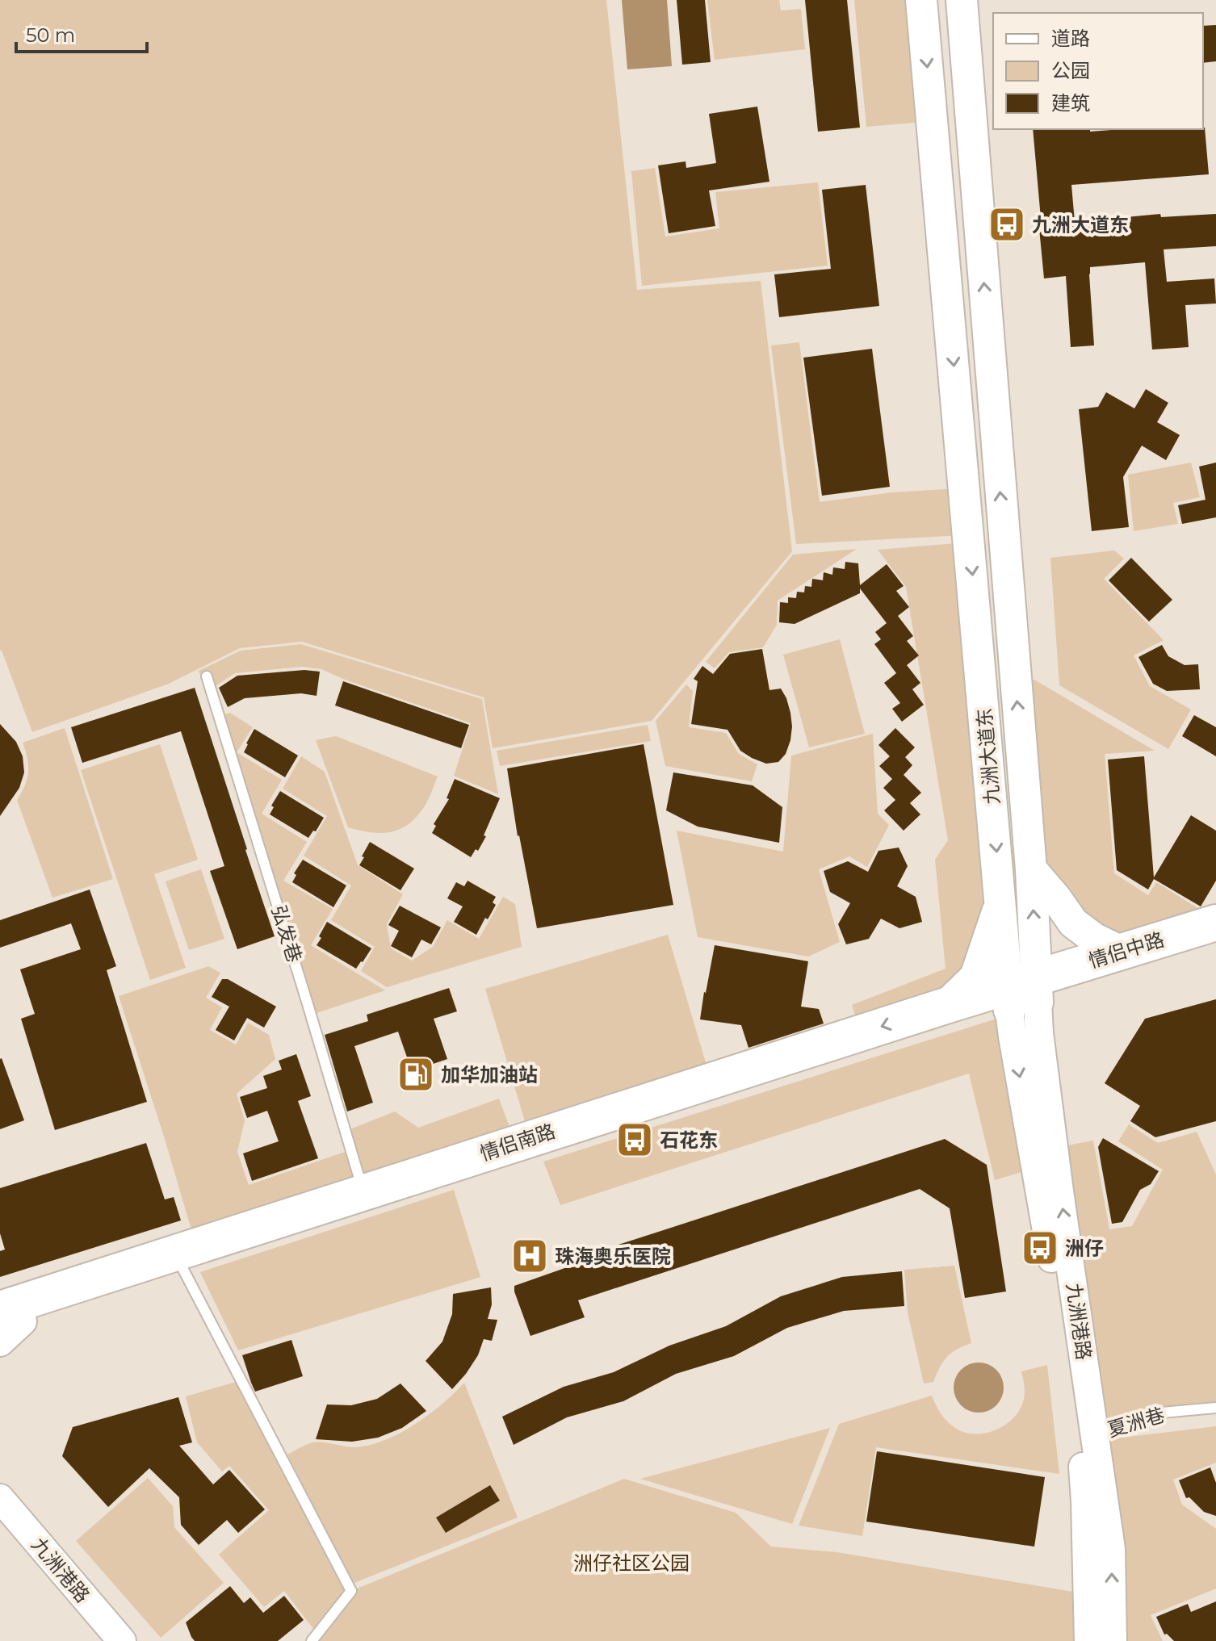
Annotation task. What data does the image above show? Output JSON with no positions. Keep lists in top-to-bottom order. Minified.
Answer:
{"streets":{"highway":["情侣中路","情侣南路"],"main road":["九洲大道东"],"street":["九洲港路"],"lane":["弘发巷","夏洲巷"]},"crossings":[["九洲大道东","情侣中路"],["九洲大道东","情侣南路"],["九洲大道东","九洲港路"],["弘发巷","情侣南路"],["情侣中路","情侣南路"],["情侣中路","九洲港路"],["情侣南路","九洲港路"],["九洲港路","夏洲巷"]],"parks":["洲仔社区公园"],"places":{"bus stop":["九洲大道东","石花东","洲仔"],"fuel station":["加华加油站"],"hospital":["珠海奥乐医院"]},"legend":["道路","公园","建筑"],"scale_bar":"50 m"}
